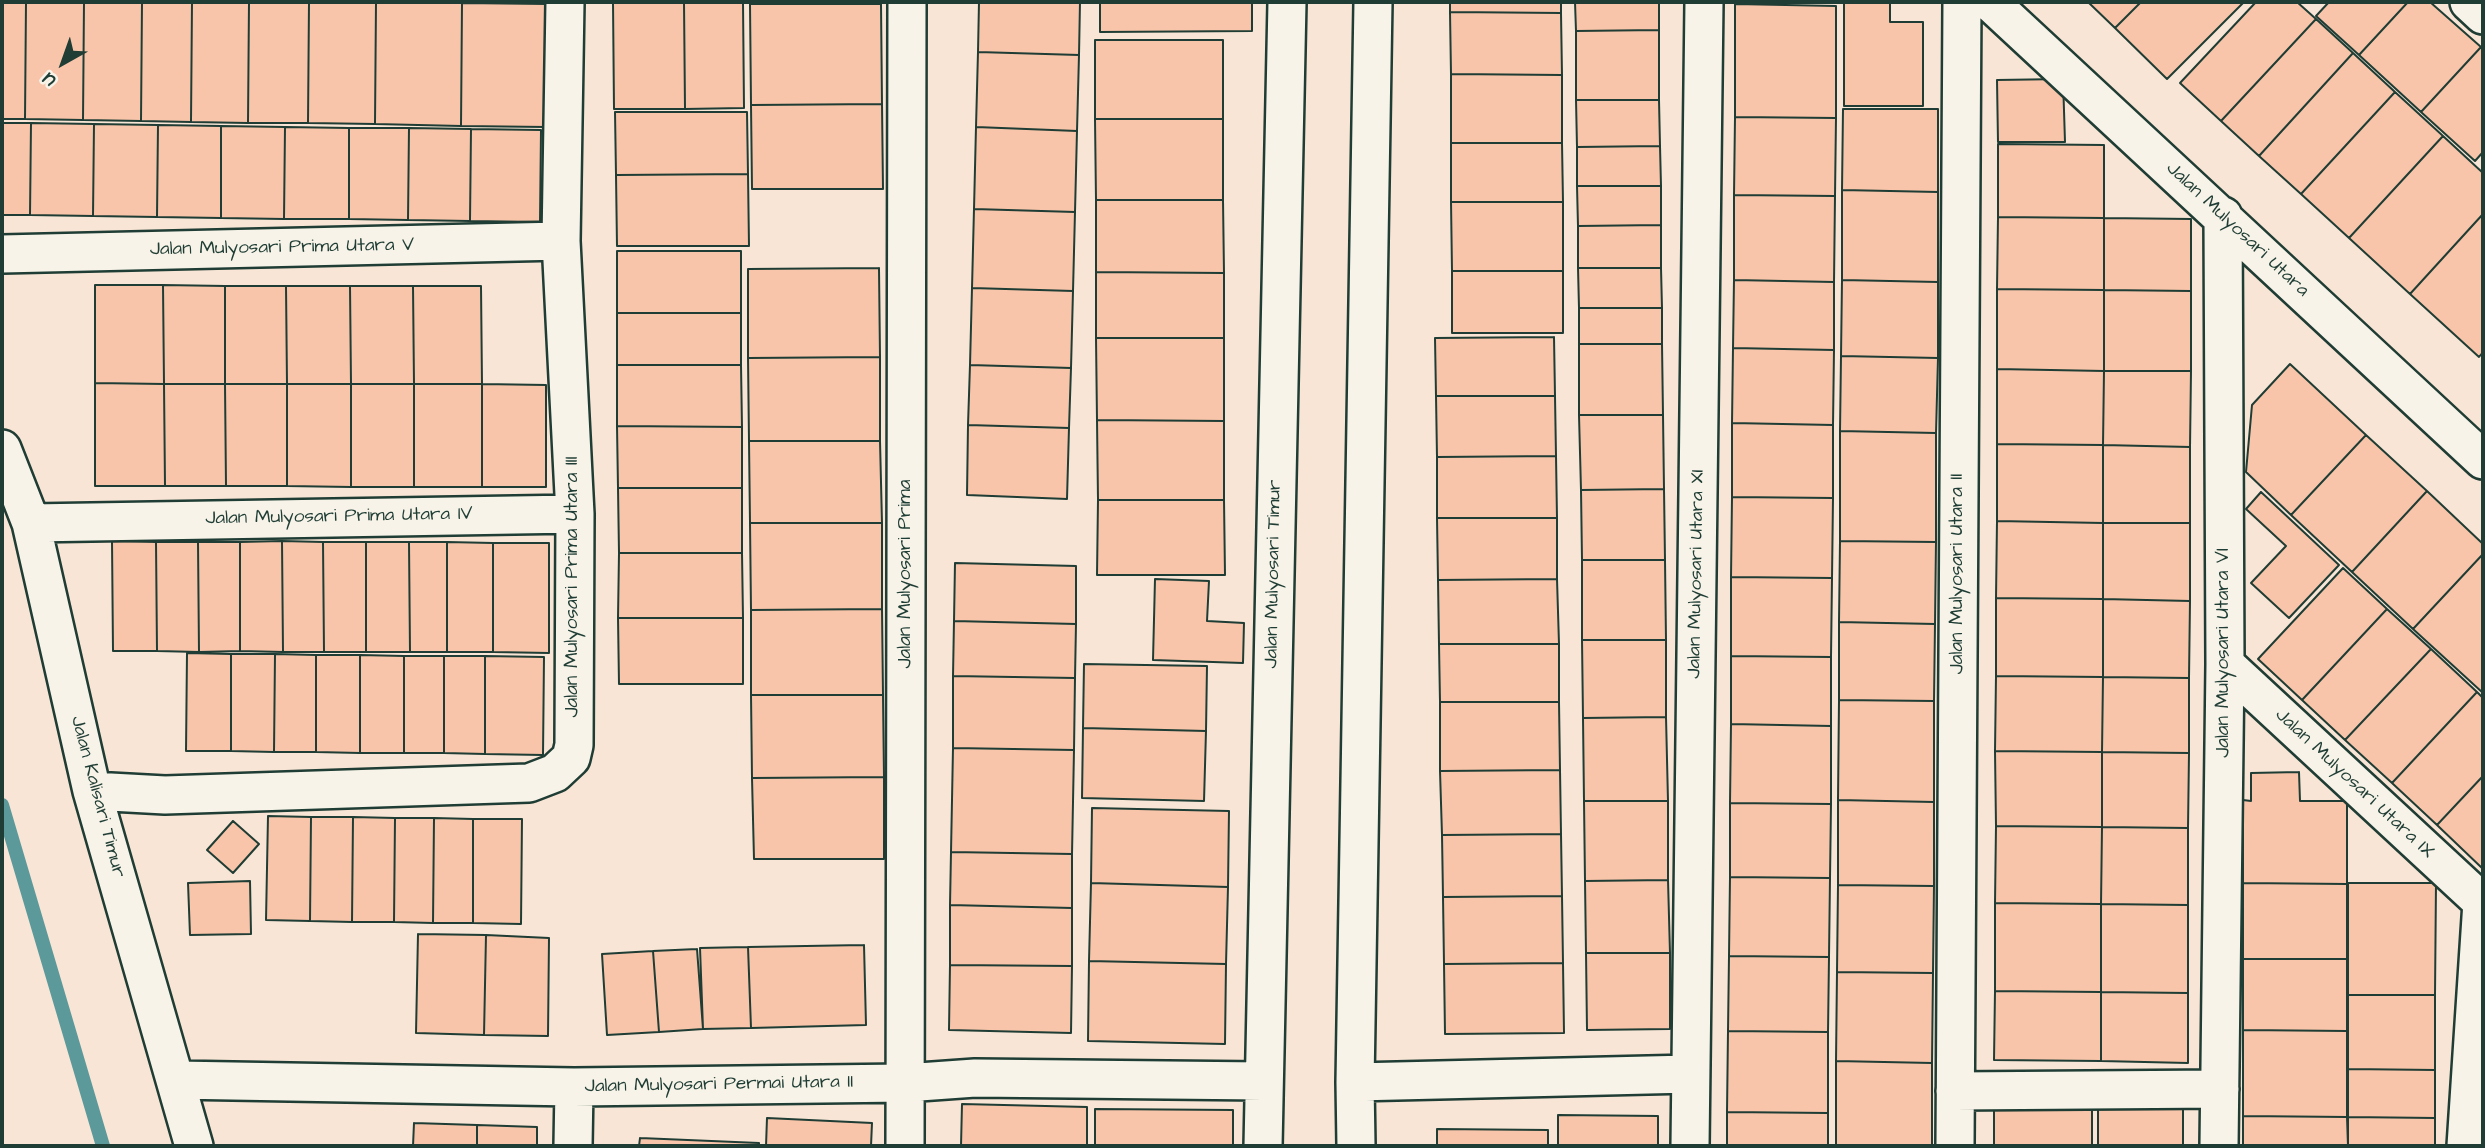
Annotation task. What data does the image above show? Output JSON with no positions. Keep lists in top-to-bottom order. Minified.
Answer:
{"streets":{"street":["Jalan Mulyosari Utara","Jalan Mulyosari Prima Utara V","Jalan Mulyosari Prima Utara IV","Jalan Mulyosari Prima","Jalan Mulyosari Timur","Jalan Mulyosari Utara XI","Jalan Mulyosari Utara II","Jalan Mulyosari Prima Utara III","Jalan Mulyosari Utara VI","Jalan Mulyosari Utara IX","Jalan Kalisari Timur","Jalan Mulyosari Permai Utara II"]},"crossings":[["Jalan Mulyosari Utara","Jalan Mulyosari Utara VI"],["Jalan Mulyosari Prima Utara V","Jalan Mulyosari Prima Utara III"],["Jalan Mulyosari Prima Utara IV","Jalan Mulyosari Prima Utara III"],["Jalan Mulyosari Prima Utara IV","Jalan Kalisari Timur"],["Jalan Mulyosari Prima","Jalan Mulyosari Permai Utara II"],["Jalan Mulyosari Timur","Jalan Mulyosari Permai Utara II"],["Jalan Mulyosari Prima Utara III","Jalan Kalisari Timur"],["Jalan Mulyosari Utara VI","Jalan Mulyosari Utara IX"],["Jalan Kalisari Timur","Jalan Mulyosari Permai Utara II"]],"north":"bottom left"}
